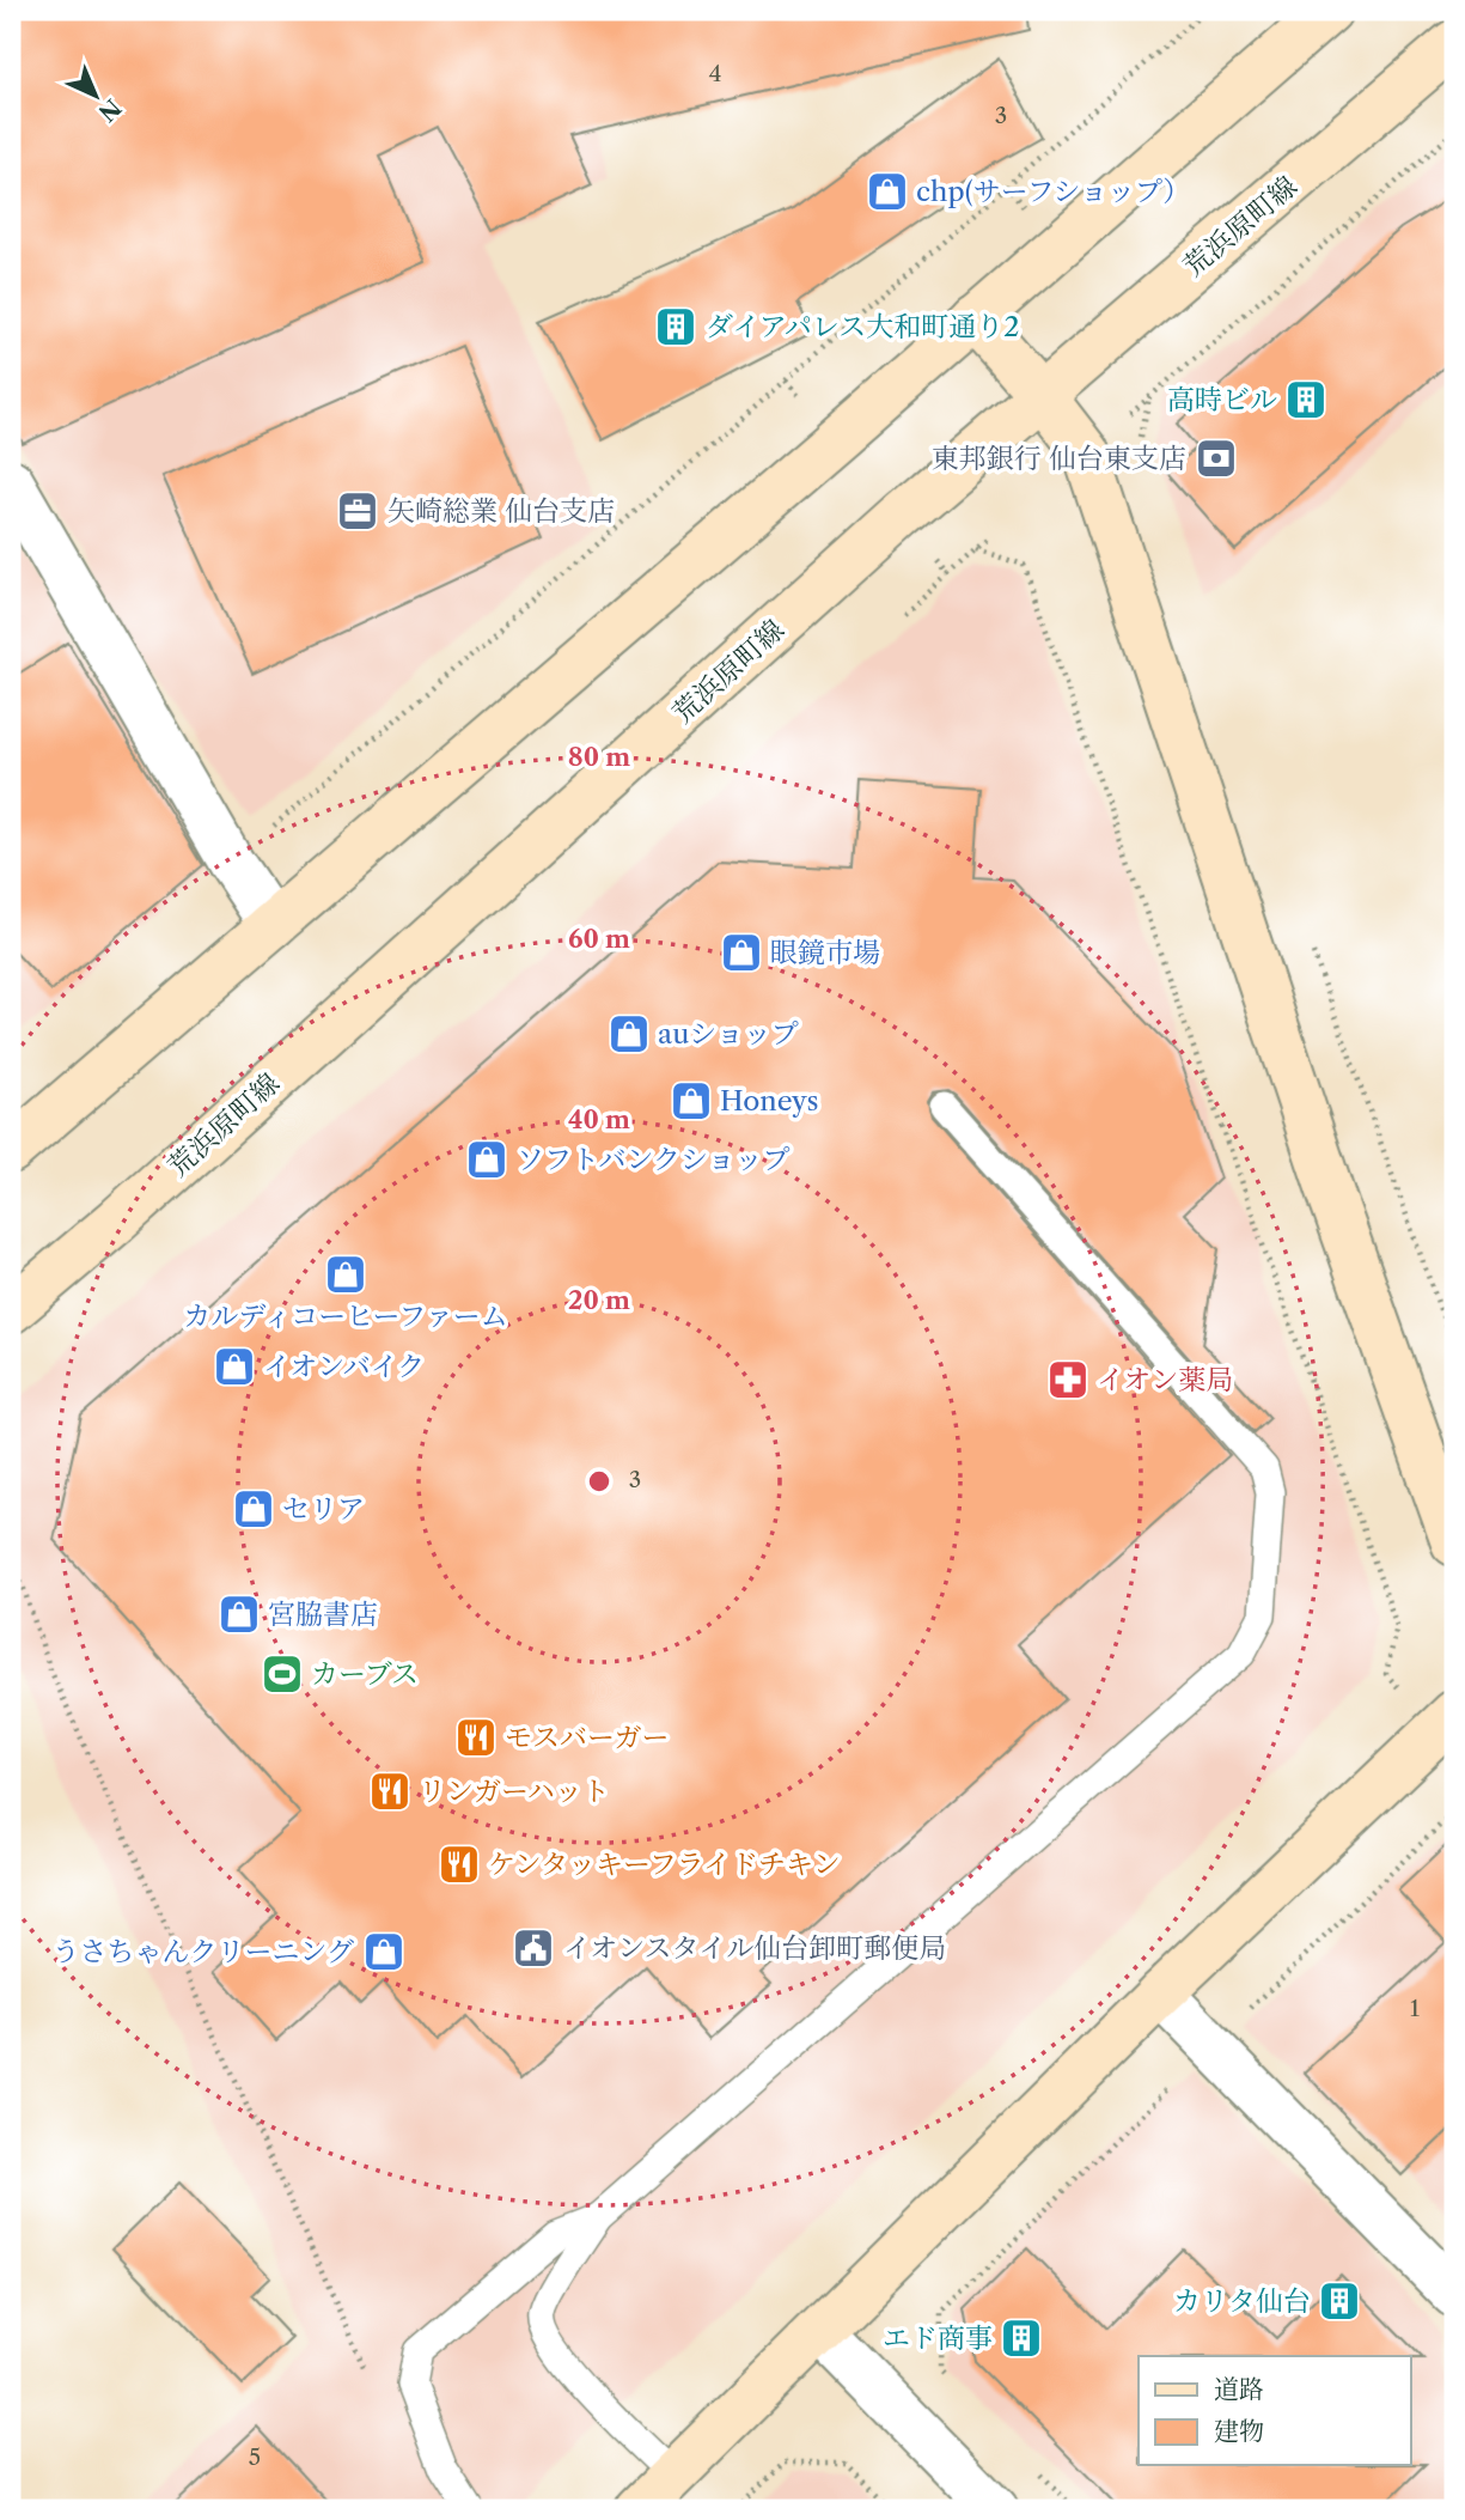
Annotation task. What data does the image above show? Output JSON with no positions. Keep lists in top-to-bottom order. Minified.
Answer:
{"streets":{"main road":["荒浜原町線"]},"places":{"shop":["chp(サーフショップ）","眼鏡市場","auショップ","Honeys","ソフトバンクショップ","カルディコーヒーファーム","イオンバイク","セリア","宮脇書店","うさちゃんクリーニング"],"building":["ダイアパレス大和町通り2","高時ビル","カリタ仙台","エド商事"],"bank":["東邦銀行 仙台東支店"],"office":["矢崎総業 仙台支店"],"pharmacy":["イオン薬局"],"sports":["カーブス"],"restaurant":["モスバーガー","リンガーハット","ケンタッキーフライドチキン"],"public building":["イオンスタイル仙台卸町郵便局"]},"house_numbers":["4","3","3","1","5"],"legend":["道路","建物"],"north":"bottom right","rings":["80 m","60 m","40 m","20 m"]}
